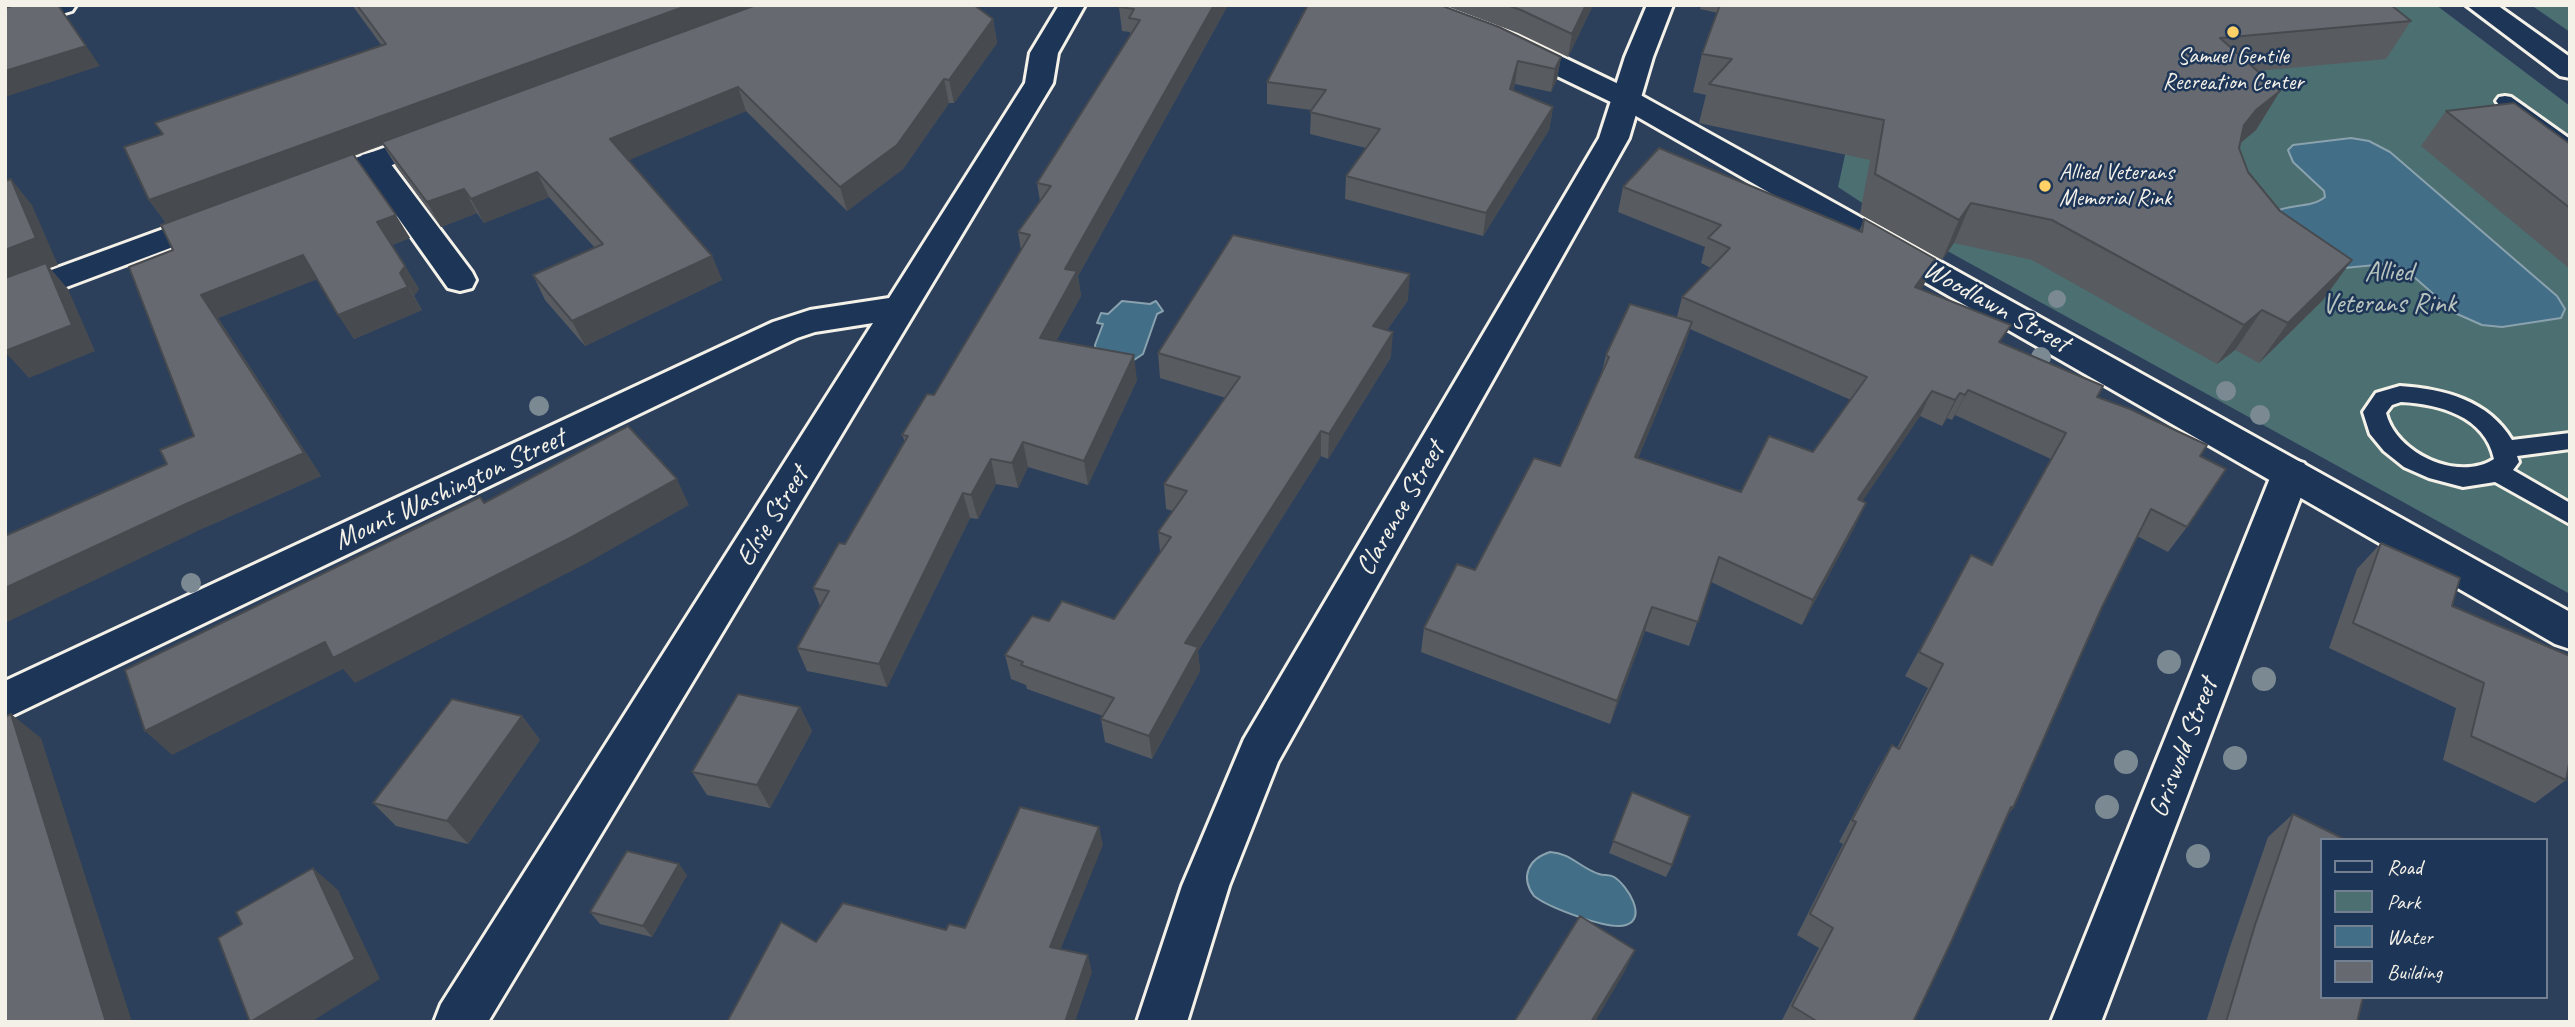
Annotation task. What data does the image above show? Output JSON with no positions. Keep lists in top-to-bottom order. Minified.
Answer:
{"streets":{"street":["Woodlawn Street","Mount Washington Street","Clarence Street","Elsie Street","Griswold Street"]},"crossings":[["Woodlawn Street","Clarence Street"],["Woodlawn Street","Griswold Street"],["Mount Washington Street","Elsie Street"]],"parks":["Allied Veterans Rink"],"places":["Samuel Gentile Recreation Center","Allied Veterans Memorial Rink"],"legend":["Road","Park","Water","Building"]}
